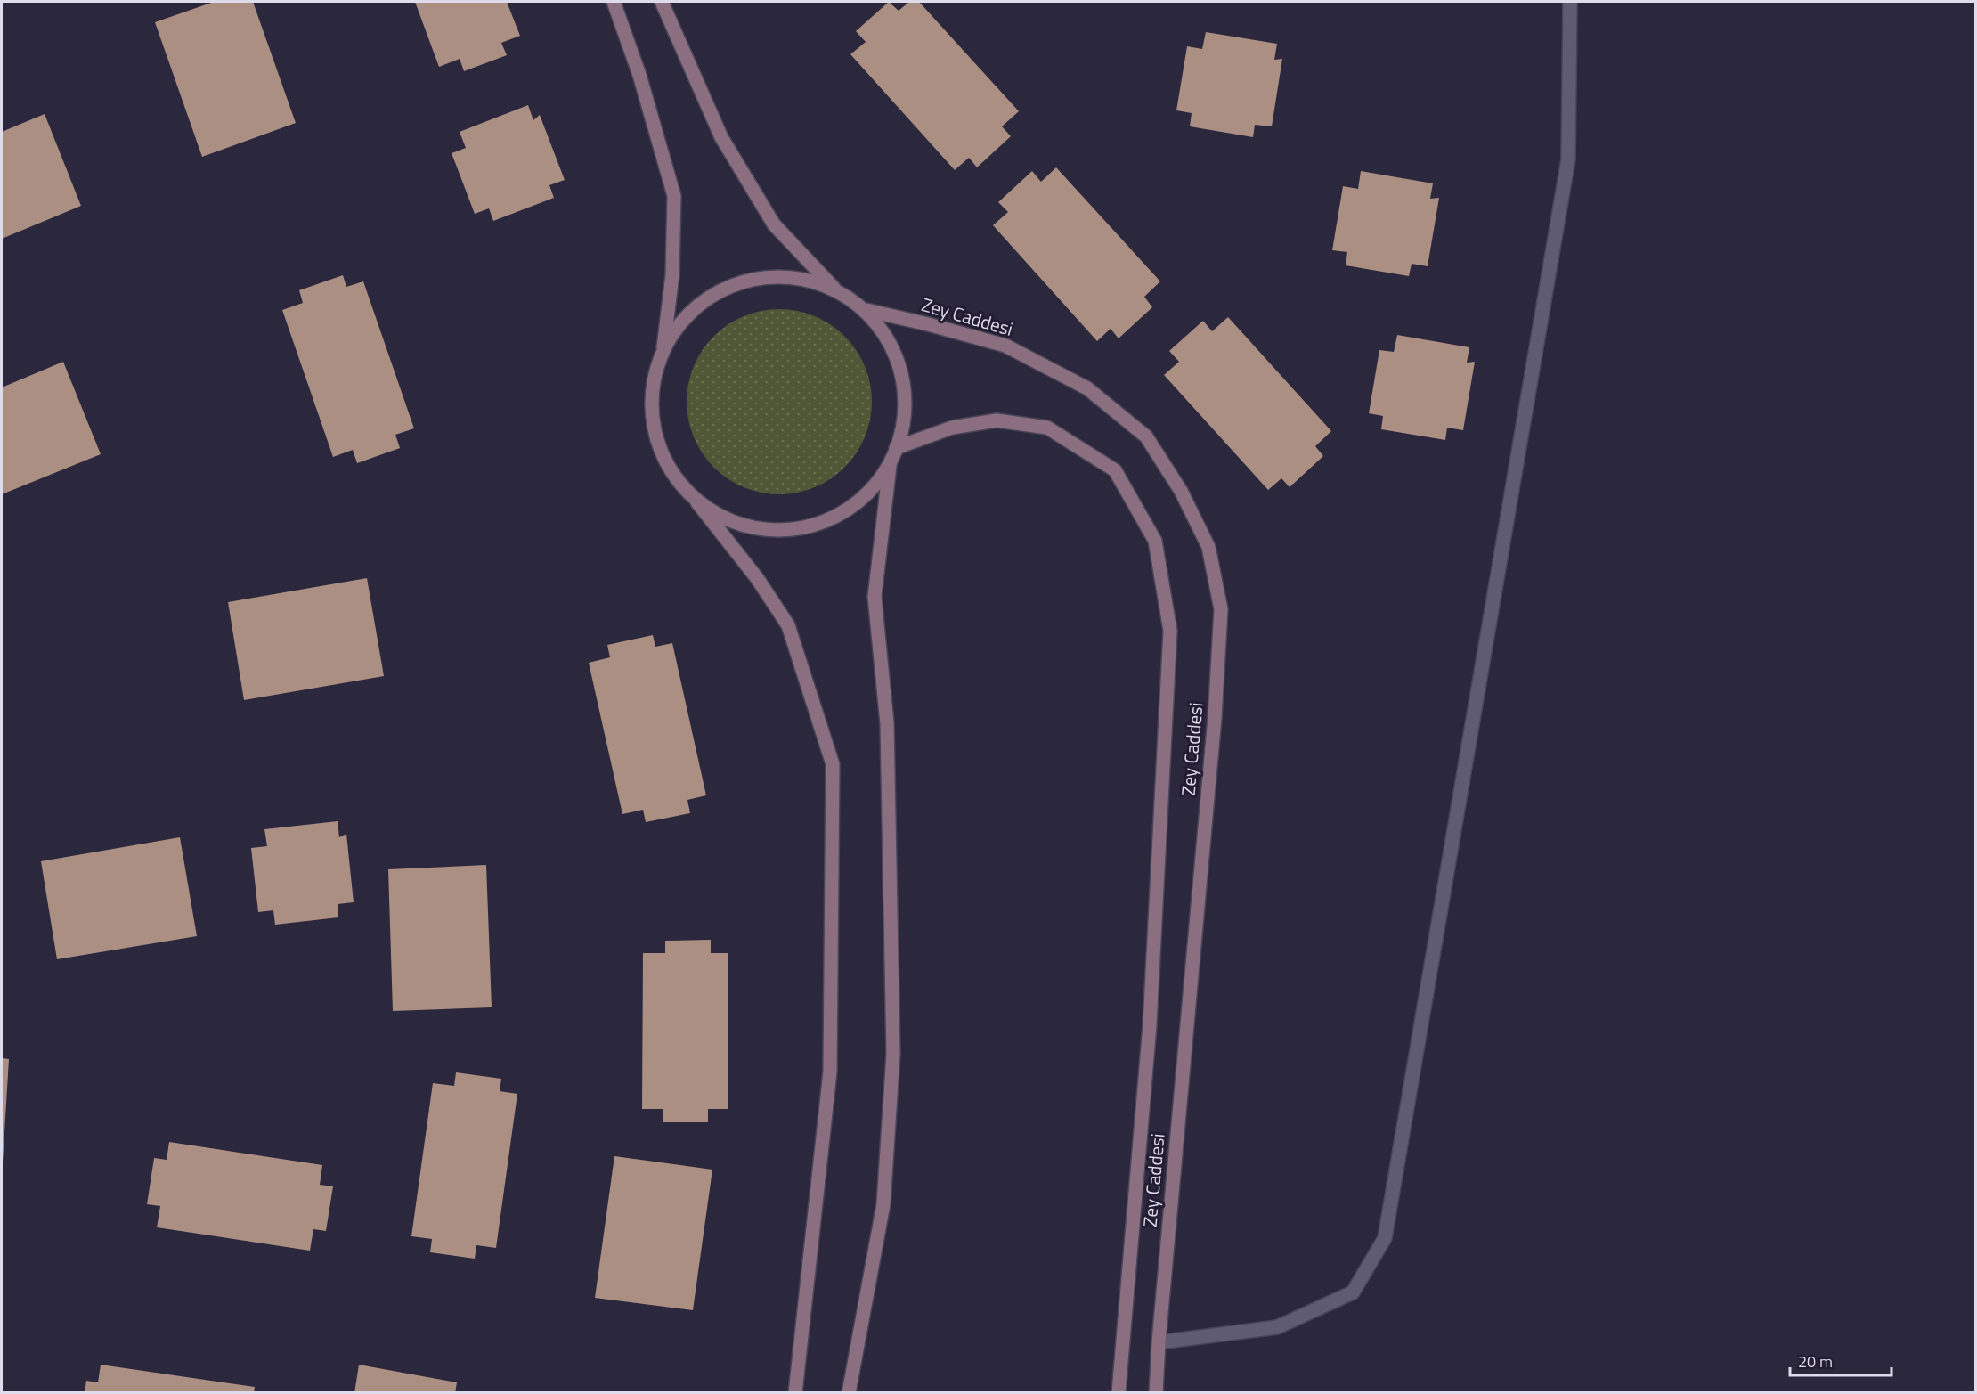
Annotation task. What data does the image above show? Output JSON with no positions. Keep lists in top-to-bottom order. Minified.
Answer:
{"streets":{"street":["Zey Caddesi"]},"scale_bar":"20 m"}
